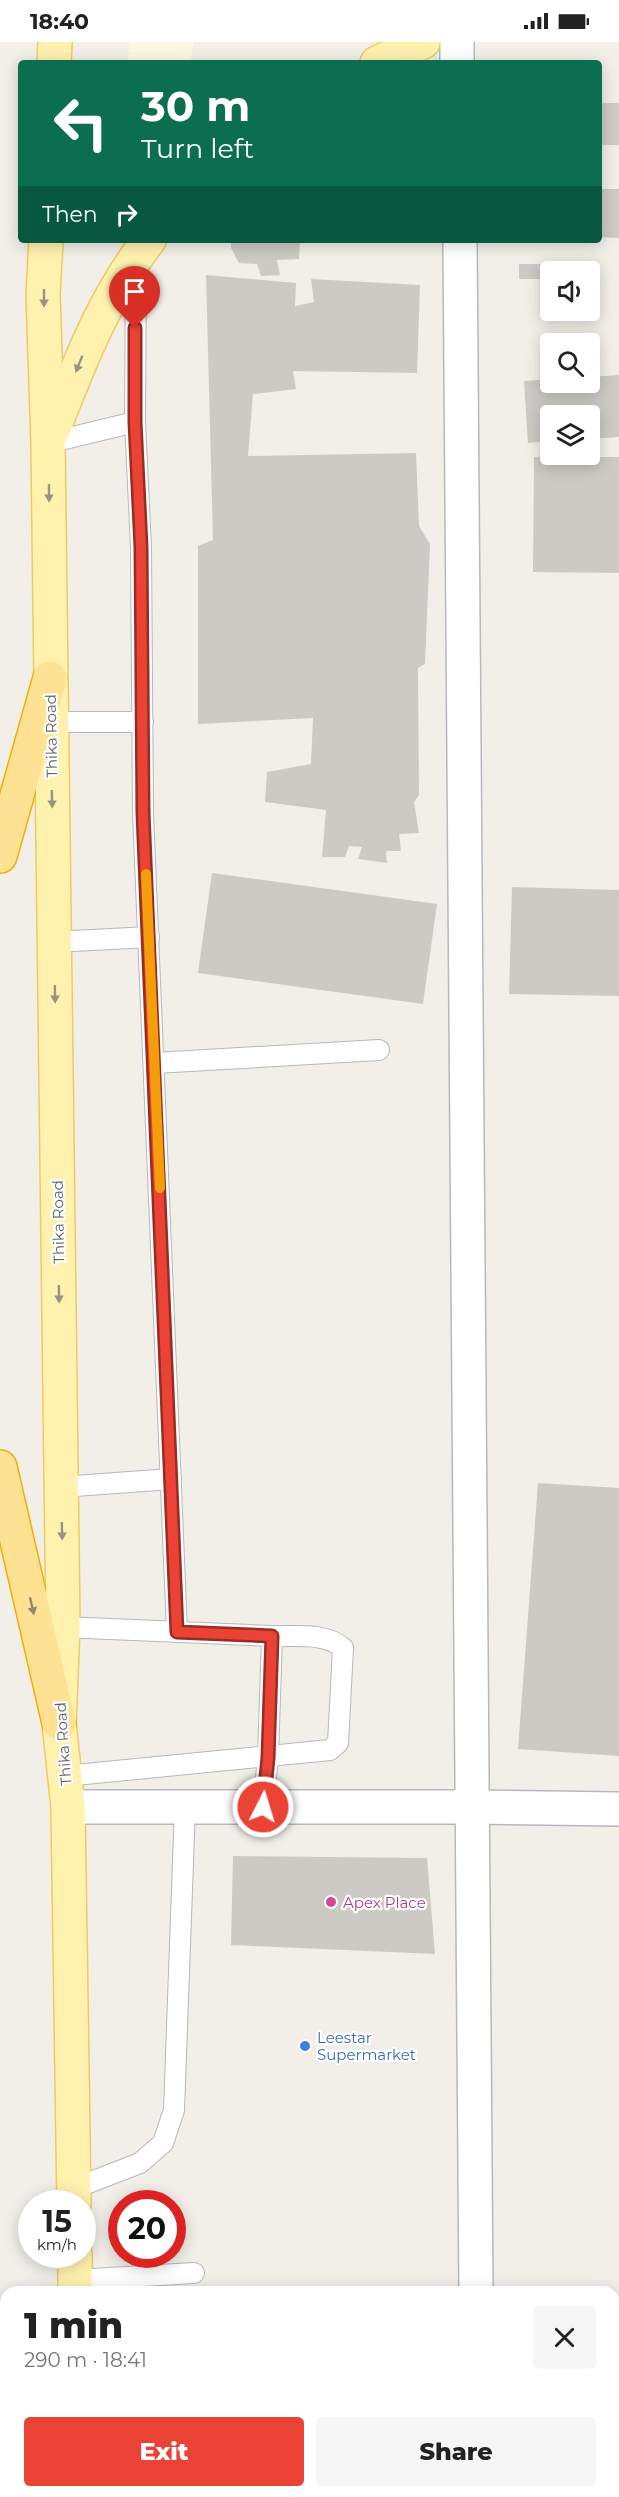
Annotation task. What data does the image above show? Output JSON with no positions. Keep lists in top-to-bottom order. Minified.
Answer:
{"streets":{"main road":["Thika Road"]},"one_way":["Thika Road"],"places":["Apex Place","Leestar Supermarket"],"page":{"status":"18:40","turn":["30 m","Turn left"],"then":"Then","speed":"15 km/h","limit":"20","heading":["1 min","290 m · 18:41"],"buttons":["Exit","Share"]}}
